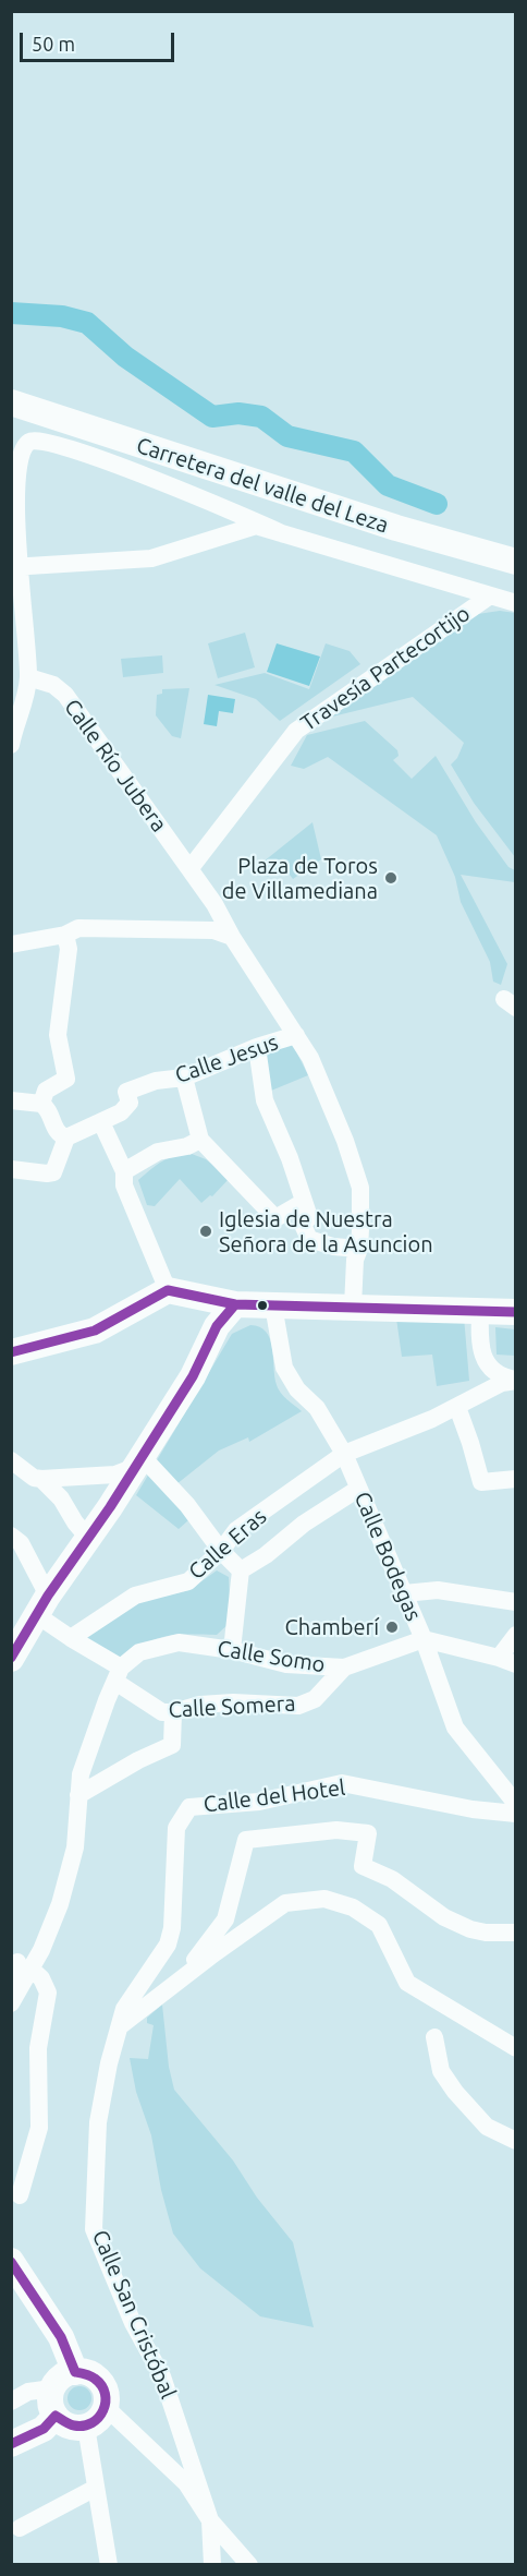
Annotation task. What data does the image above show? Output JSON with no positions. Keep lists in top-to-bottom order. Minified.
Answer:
{"streets":{"main road":["Carretera del valle del Leza"],"street":["Travesía Partecortijo","Calle Río Jubera","Calle Jesus","Calle Eras","Calle Bodegas","Calle Somo","Calle Somera","Calle del Hotel","Calle San Cristóbal"]},"crossings":[["Travesía Partecortijo","Calle Río Jubera"],["Calle Río Jubera","Calle Jesus"],["Calle Eras","Calle Bodegas"],["Calle Eras","Calle Somera"],["Calle Bodegas","Calle Somo"],["Calle Bodegas","Calle del Hotel"],["Calle Somo","Calle Somera"],["Calle del Hotel","Calle San Cristóbal"]],"places":["Plaza de Toros de Villamediana","Iglesia de Nuestra Señora de la Asuncion","Chamberí"],"scale_bar":"50 m"}
